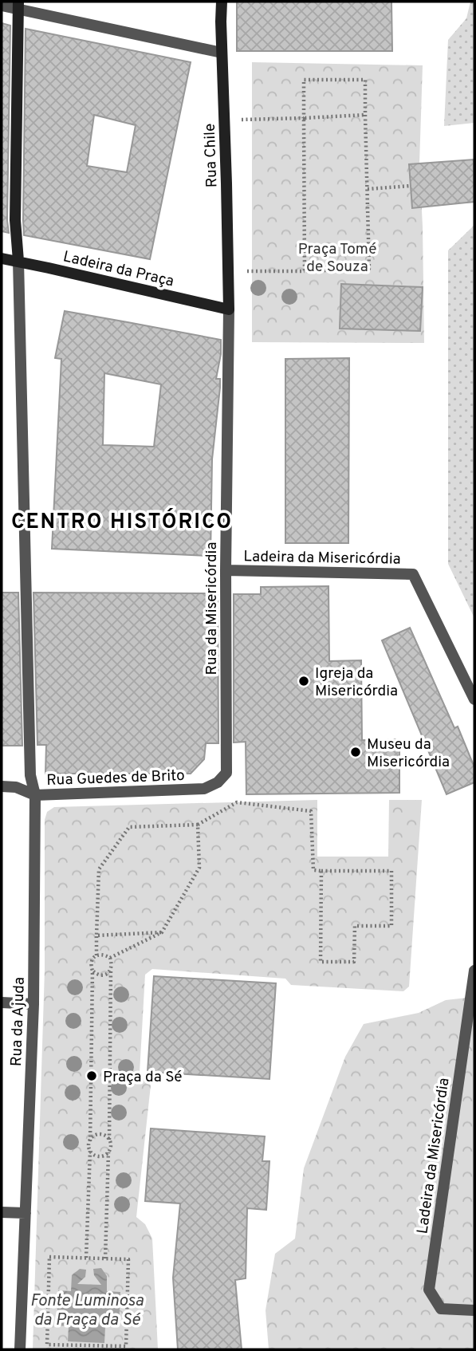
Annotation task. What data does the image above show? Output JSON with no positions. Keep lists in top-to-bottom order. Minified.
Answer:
{"streets":{"main road":["Rua Chile","Ladeira da Praça"],"street":["Ladeira da Misericórdia","Rua da Misericórdia","Rua Guedes de Brito","Rua da Ajuda"]},"crossings":[["Rua Chile","Ladeira da Praça"],["Rua Chile","Rua da Misericórdia"],["Ladeira da Praça","Rua da Misericórdia"],["Ladeira da Praça","Rua da Ajuda"],["Ladeira da Misericórdia","Rua da Misericórdia"],["Rua da Misericórdia","Rua Guedes de Brito"],["Rua Guedes de Brito","Rua da Ajuda"]],"districts":["CENTRO HISTÓRICO"],"water":["Fonte Luminosa da Praça da Sé"],"parks":["Praça Tomé de Souza"],"places":["Igreja da Misericórdia","Museu da Misericórdia","Praça da Sé"]}
